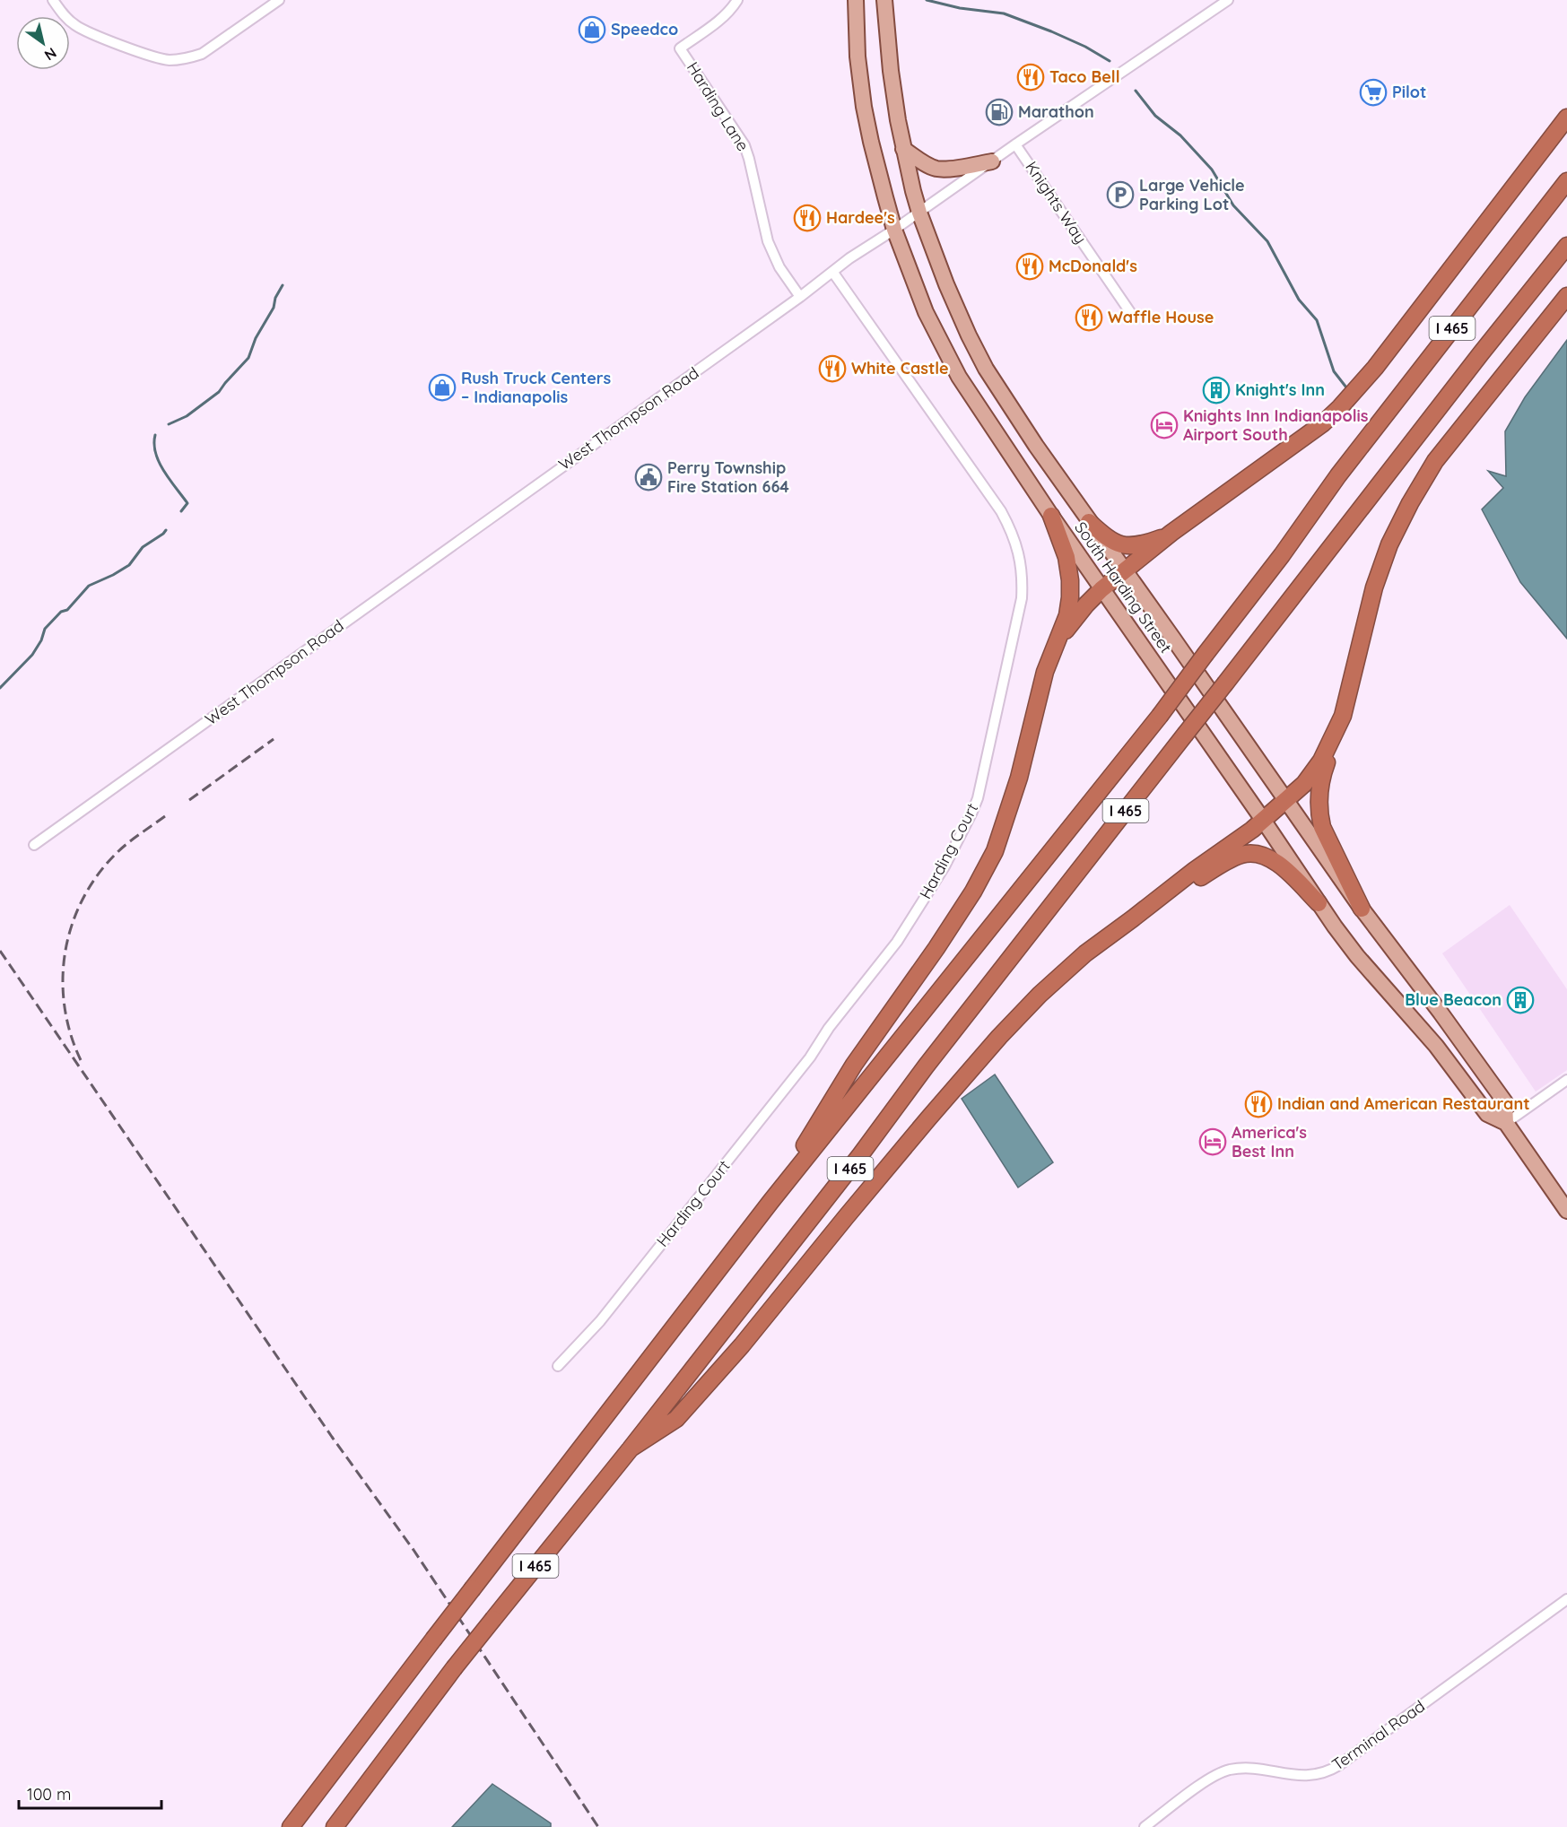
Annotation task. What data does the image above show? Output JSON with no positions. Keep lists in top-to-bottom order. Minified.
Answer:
{"streets":{"highway":["I 465"],"main road":["South Harding Street"],"street":["Harding Lane","Knights Way","West Thompson Road","Harding Court","Terminal Road"]},"crossings":[["Harding Lane","West Thompson Road"],["Knights Way","West Thompson Road"],["West Thompson Road","South Harding Street"],["West Thompson Road","Harding Court"]],"places":{"shop":["Speedco","Rush Truck Centers – Indianapolis"],"restaurant":["Taco Bell","Hardee's","McDonald's","Waffle House","White Castle","Indian and American Restaurant"],"supermarket":["Pilot"],"fuel station":["Marathon"],"parking":["Large Vehicle Parking Lot"],"building":["Knight's Inn","Blue Beacon"],"hotel":["Knights Inn Indianapolis Airport South","America's Best Inn"],"public building":["Perry Township Fire Station 664"]},"scale_bar":"100 m","north":"bottom right"}
